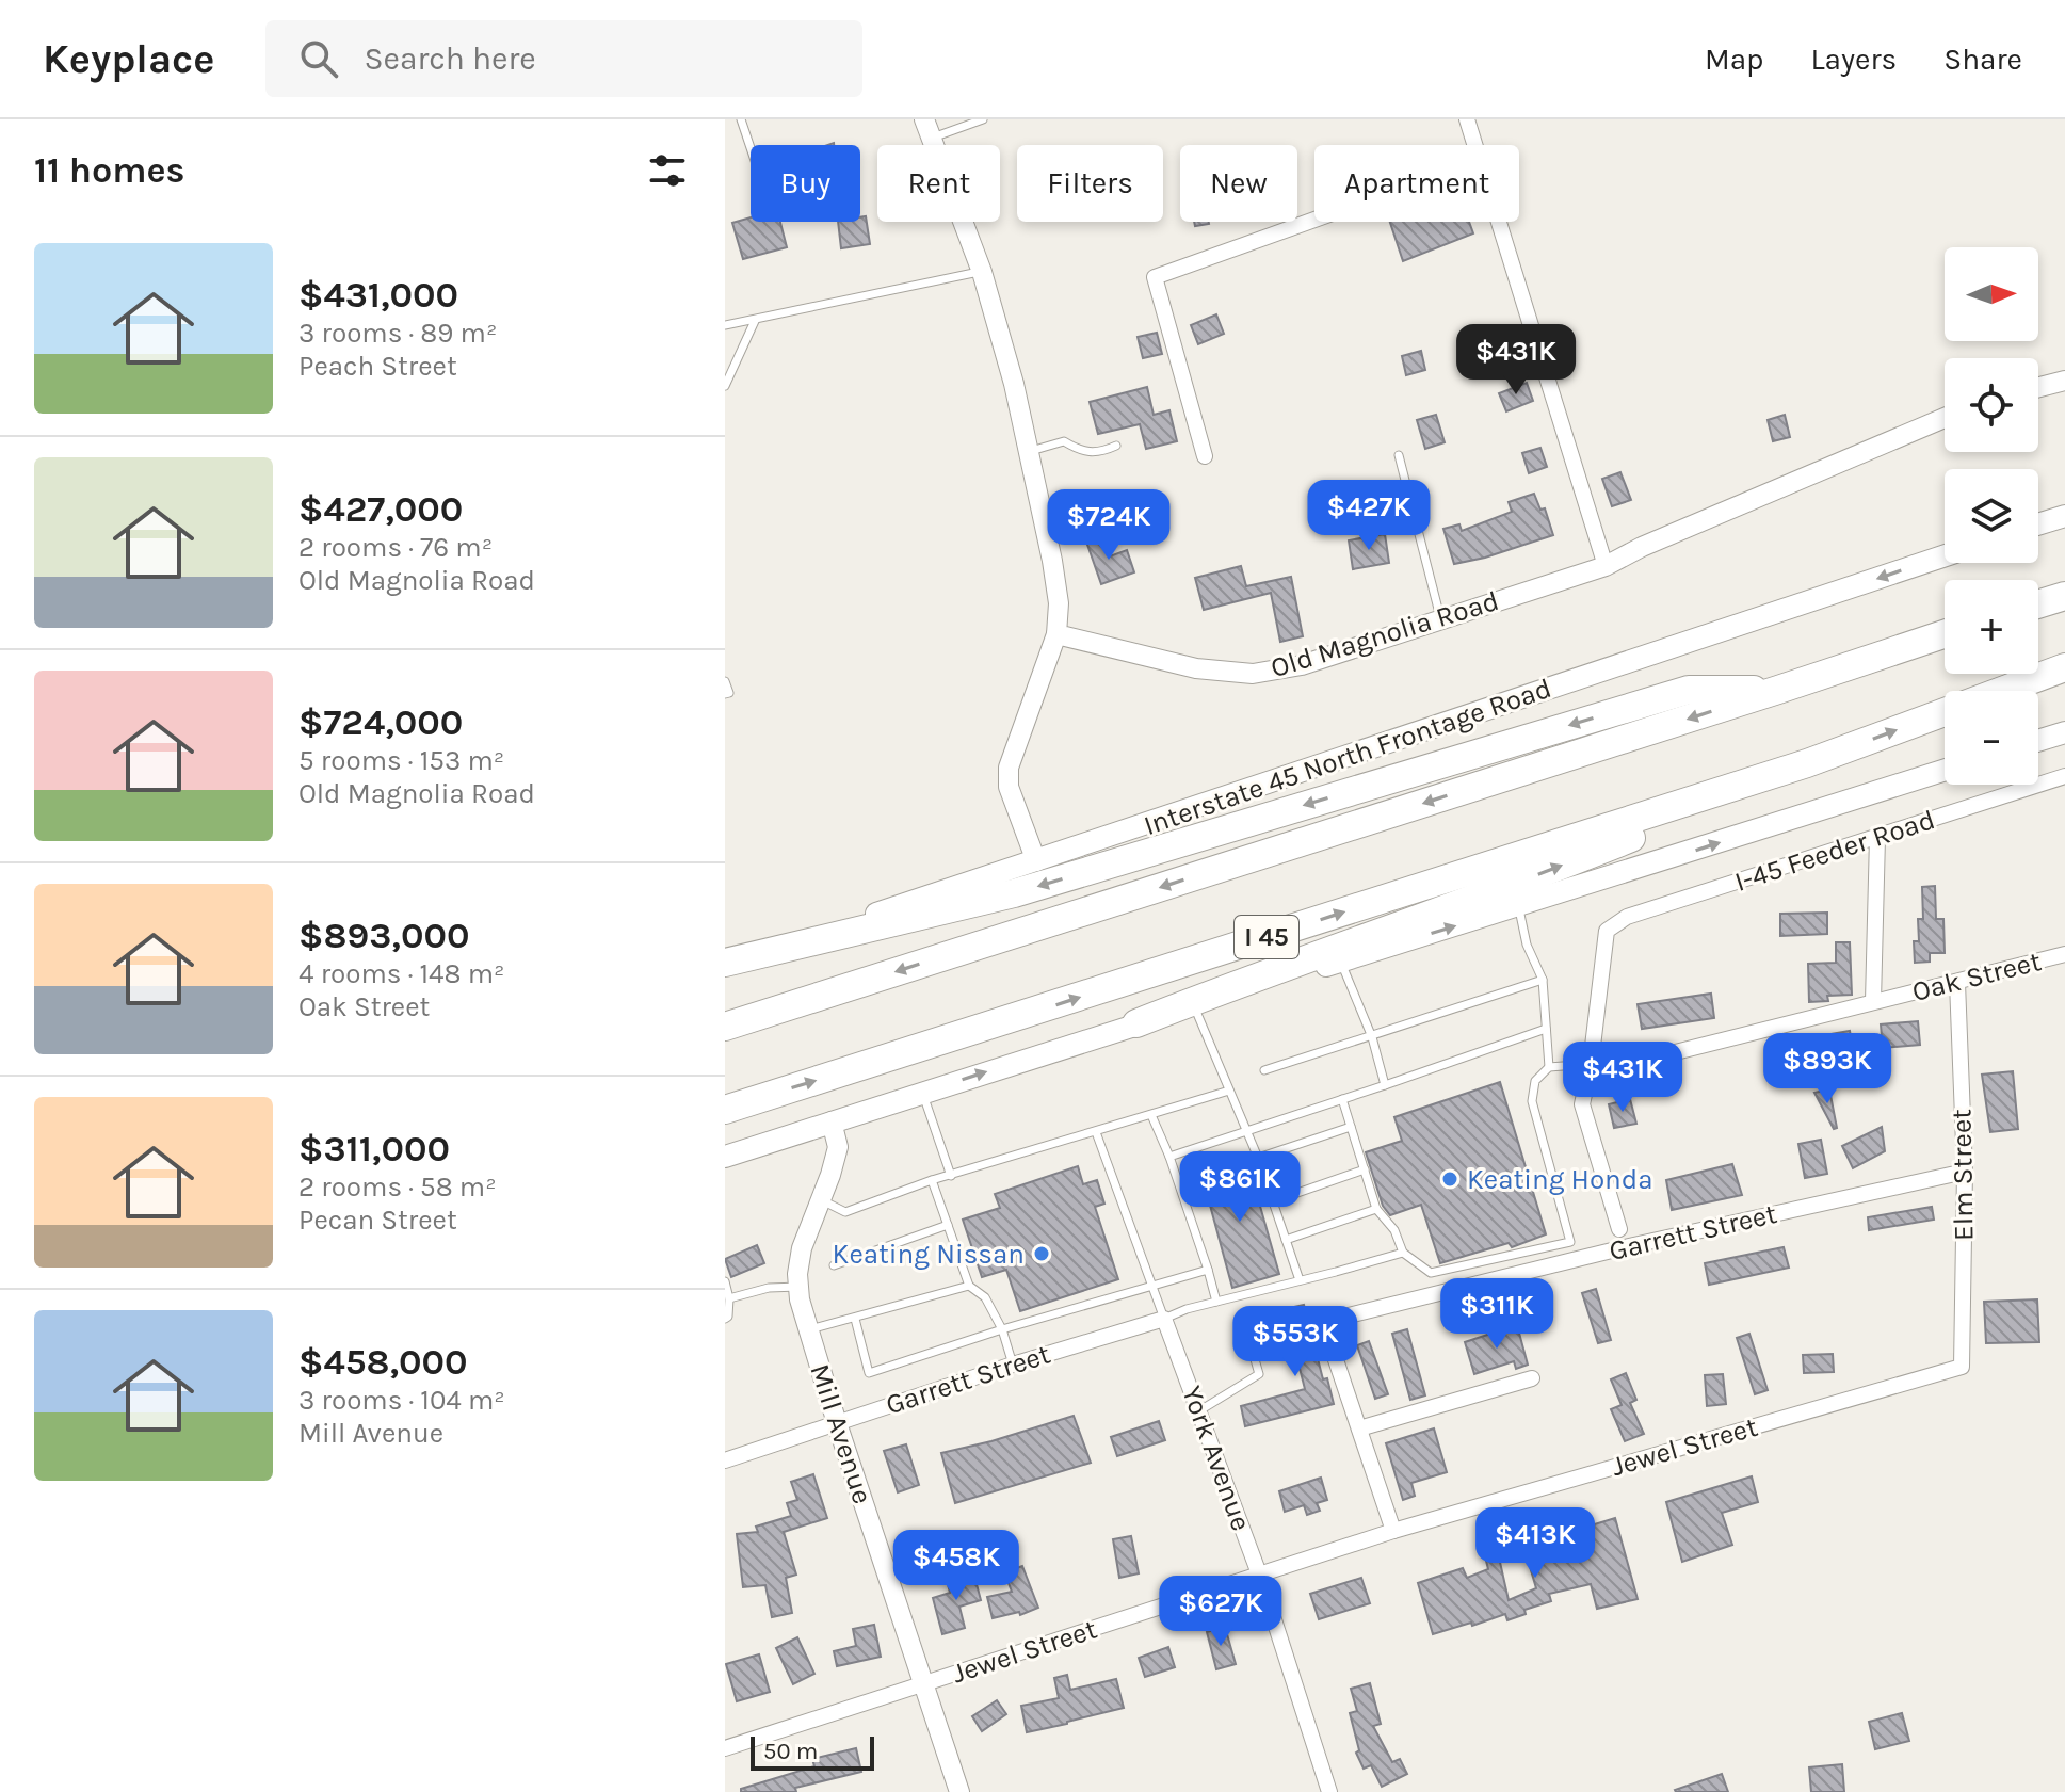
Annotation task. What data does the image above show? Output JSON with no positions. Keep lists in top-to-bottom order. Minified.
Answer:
{"streets":{"highway":["I 45"],"main road":["Interstate 45 North Frontage Road"],"street":["Old Magnolia Road","I-45 Feeder Road","Oak Street","Elm Street","Garrett Street","Mill Avenue","Jewel Street","York Avenue"]},"crossings":[["I-45 Feeder Road","Oak Street"],["Oak Street","Elm Street"],["Elm Street","Garrett Street"],["Elm Street","Jewel Street"],["Garrett Street","Mill Avenue"],["Garrett Street","York Avenue"],["Mill Avenue","Jewel Street"],["Jewel Street","York Avenue"]],"places":["Keating Honda","Keating Nissan"],"scale_bar":"50 m","north":"right","page":{"header":"Keyplace","search":"Search here","nav":["Map","Layers","Share"],"heading":"11 homes","chip":["Buy","Rent","Filters","New","Apartment"],"list":[{"name":"$431,000","note":"3 rooms · 89 m² · Peach Street"},{"name":"$427,000","note":"2 rooms · 76 m² · Old Magnolia Road"},{"name":"$724,000","note":"5 rooms · 153 m² · Old Magnolia Road"},{"name":"$893,000","note":"4 rooms · 148 m² · Oak Street"},{"name":"$311,000","note":"2 rooms · 58 m² · Pecan Street"},{"name":"$458,000","note":"3 rooms · 104 m² · Mill Avenue"}],"map_buttons":["+","−"],"price":["$431K","$427K","$724K","$893K","$431K","$861K","$311K","$553K","$413K","$458K","$627K"],"scale":"50 m"}}
